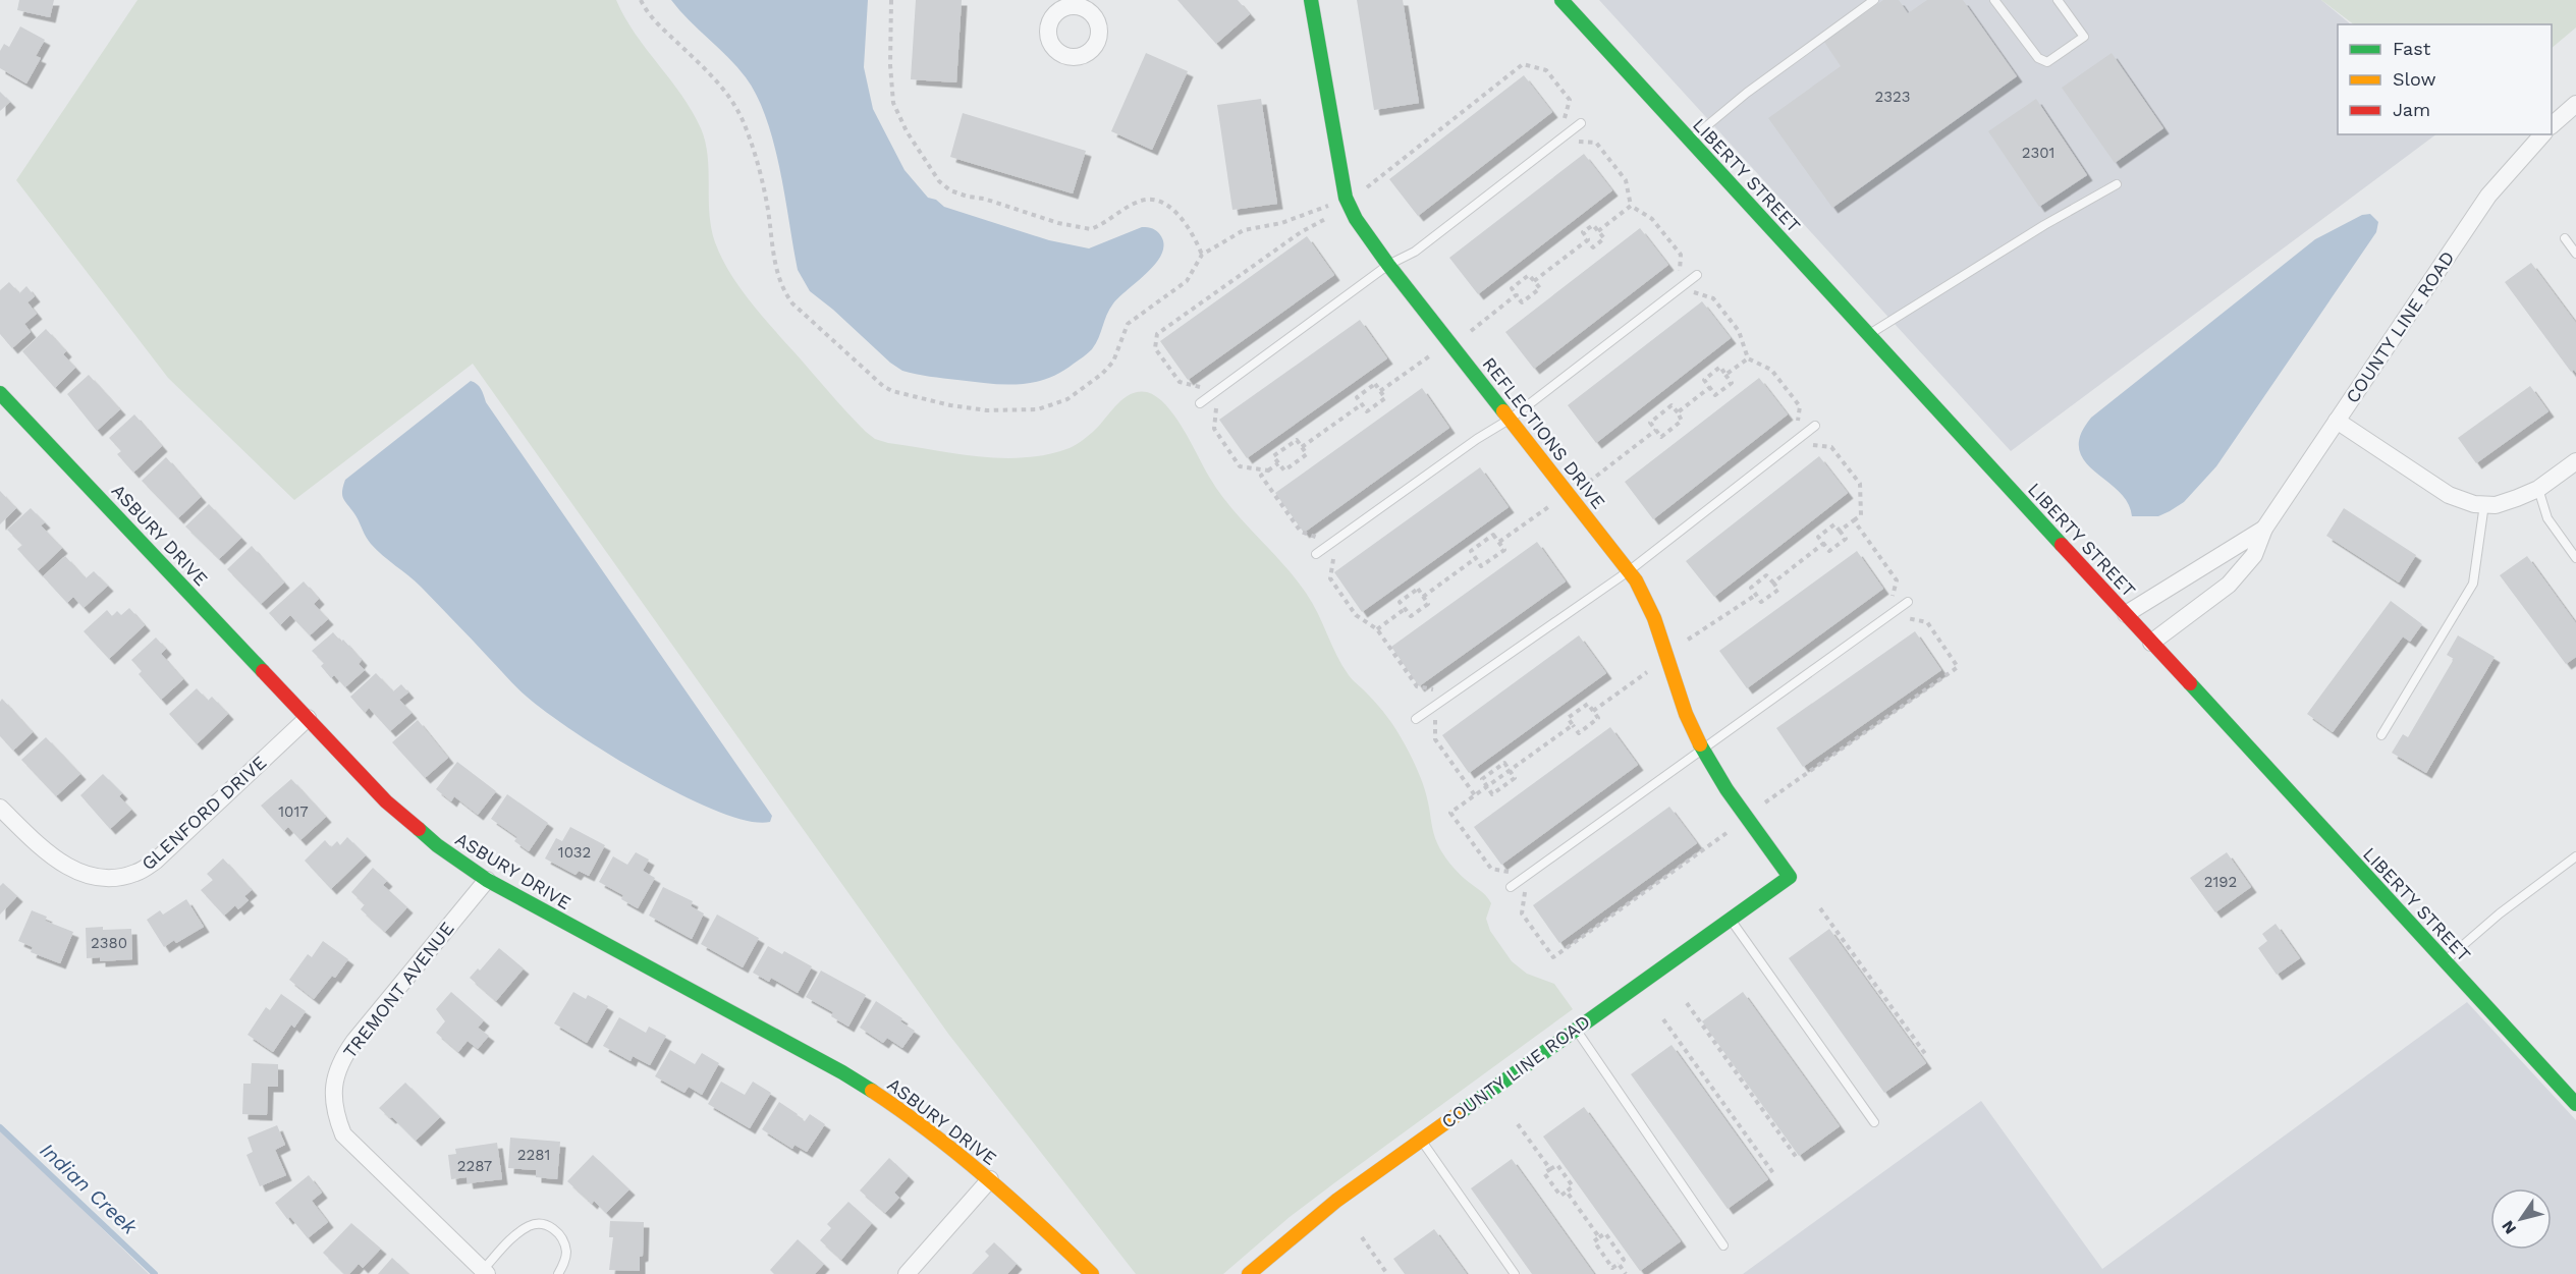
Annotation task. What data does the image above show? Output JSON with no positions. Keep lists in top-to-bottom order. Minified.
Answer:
{"streets":{"street":["LIBERTY STREET","COUNTY LINE ROAD","REFLECTIONS DRIVE","ASBURY DRIVE","GLENFORD DRIVE","TREMONT AVENUE"]},"crossings":[["LIBERTY STREET","COUNTY LINE ROAD"],["COUNTY LINE ROAD","REFLECTIONS DRIVE"],["ASBURY DRIVE","GLENFORD DRIVE"],["ASBURY DRIVE","TREMONT AVENUE"]],"water":["Indian Creek"],"house_numbers":["2323","2301","1017","1032","2192","2380","2281","2287"],"legend":["Fast","Slow","Jam"],"north":"bottom left"}
